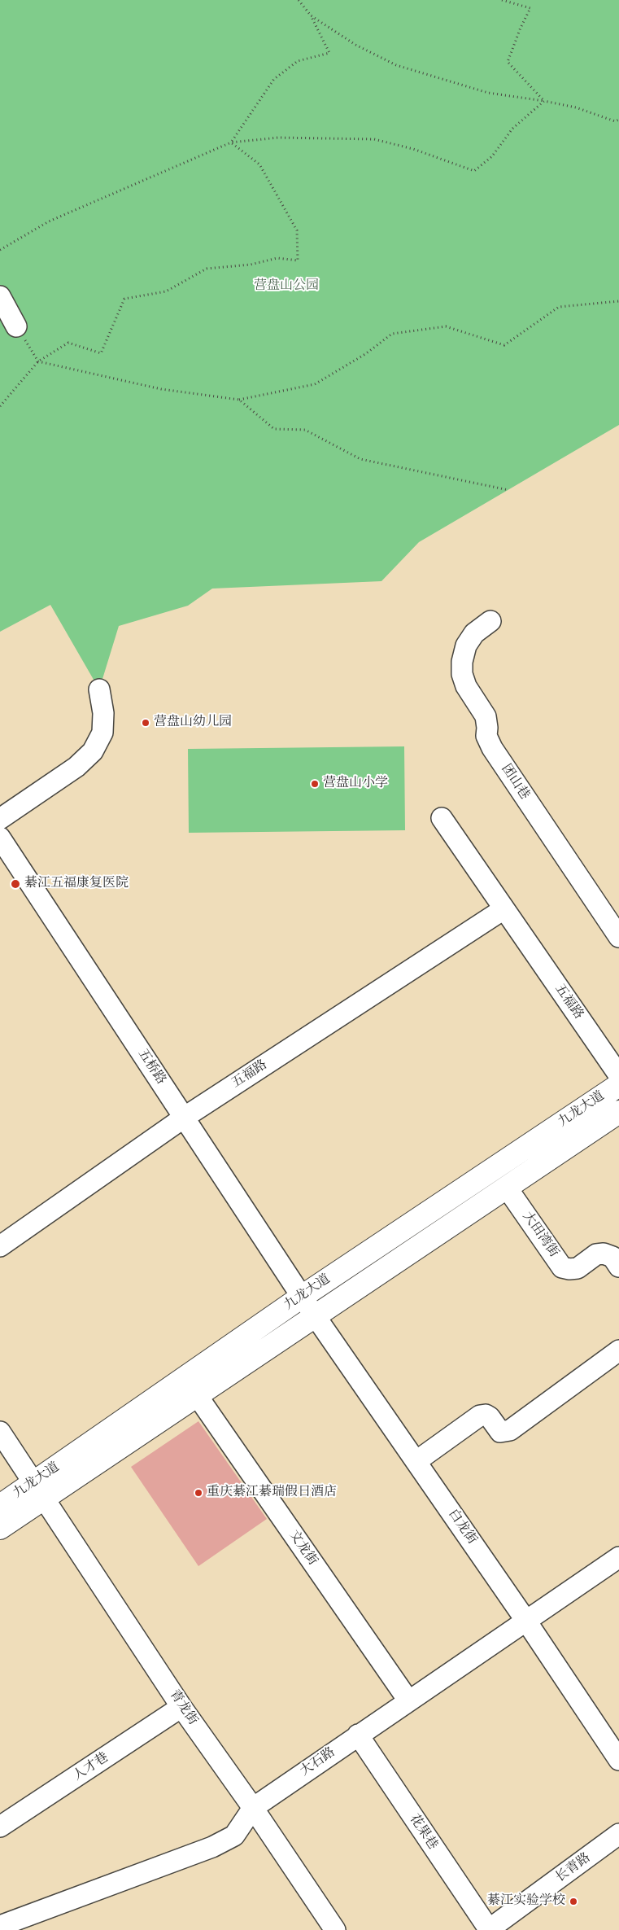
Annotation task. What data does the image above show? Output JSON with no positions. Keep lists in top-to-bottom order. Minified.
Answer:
{"streets":{"main road":["九龙大道"],"street":["团山巷","五福路","五桥路","大田湾街","白龙街","文龙街","青龙街","大石路","人才巷","花果巷","长青路"]},"crossings":[["五福路","五桥路"],["五桥路","九龙大道"],["五桥路","白龙街"],["九龙大道","大田湾街"],["九龙大道","白龙街"],["九龙大道","文龙街"],["九龙大道","青龙街"],["白龙街","大石路"],["文龙街","大石路"],["青龙街","大石路"],["青龙街","人才巷"],["大石路","花果巷"],["花果巷","长青路"]],"parks":["营盘山公园"],"places":["营盘山幼儿园","营盘山小学","綦江五福康复医院","重庆綦江綦瑞假日酒店","綦江实验学校"]}
